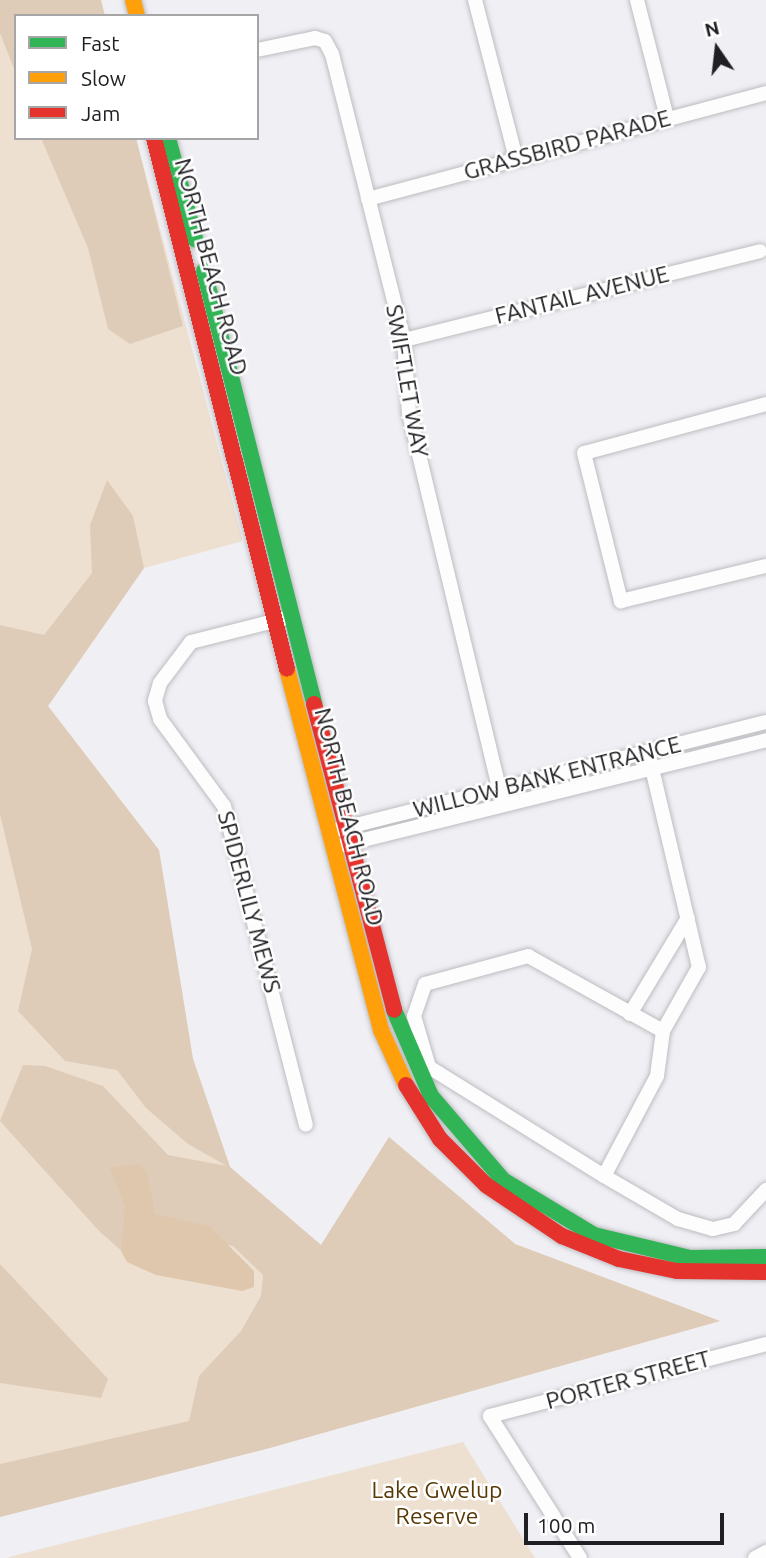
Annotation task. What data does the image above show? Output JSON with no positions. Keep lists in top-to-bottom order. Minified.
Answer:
{"streets":{"main road":["NORTH BEACH ROAD"],"street":["GRASSBIRD PARADE","FANTAIL AVENUE","SWIFTLET WAY","WILLOW BANK ENTRANCE","SPIDERLILY MEWS","PORTER STREET"]},"crossings":[["GRASSBIRD PARADE","SWIFTLET WAY"],["NORTH BEACH ROAD","WILLOW BANK ENTRANCE"],["NORTH BEACH ROAD","SPIDERLILY MEWS"],["FANTAIL AVENUE","SWIFTLET WAY"],["SWIFTLET WAY","WILLOW BANK ENTRANCE"]],"parks":["Lake Gwelup Reserve"],"legend":["Fast","Slow","Jam"],"scale_bar":"100 m","north":"top"}
